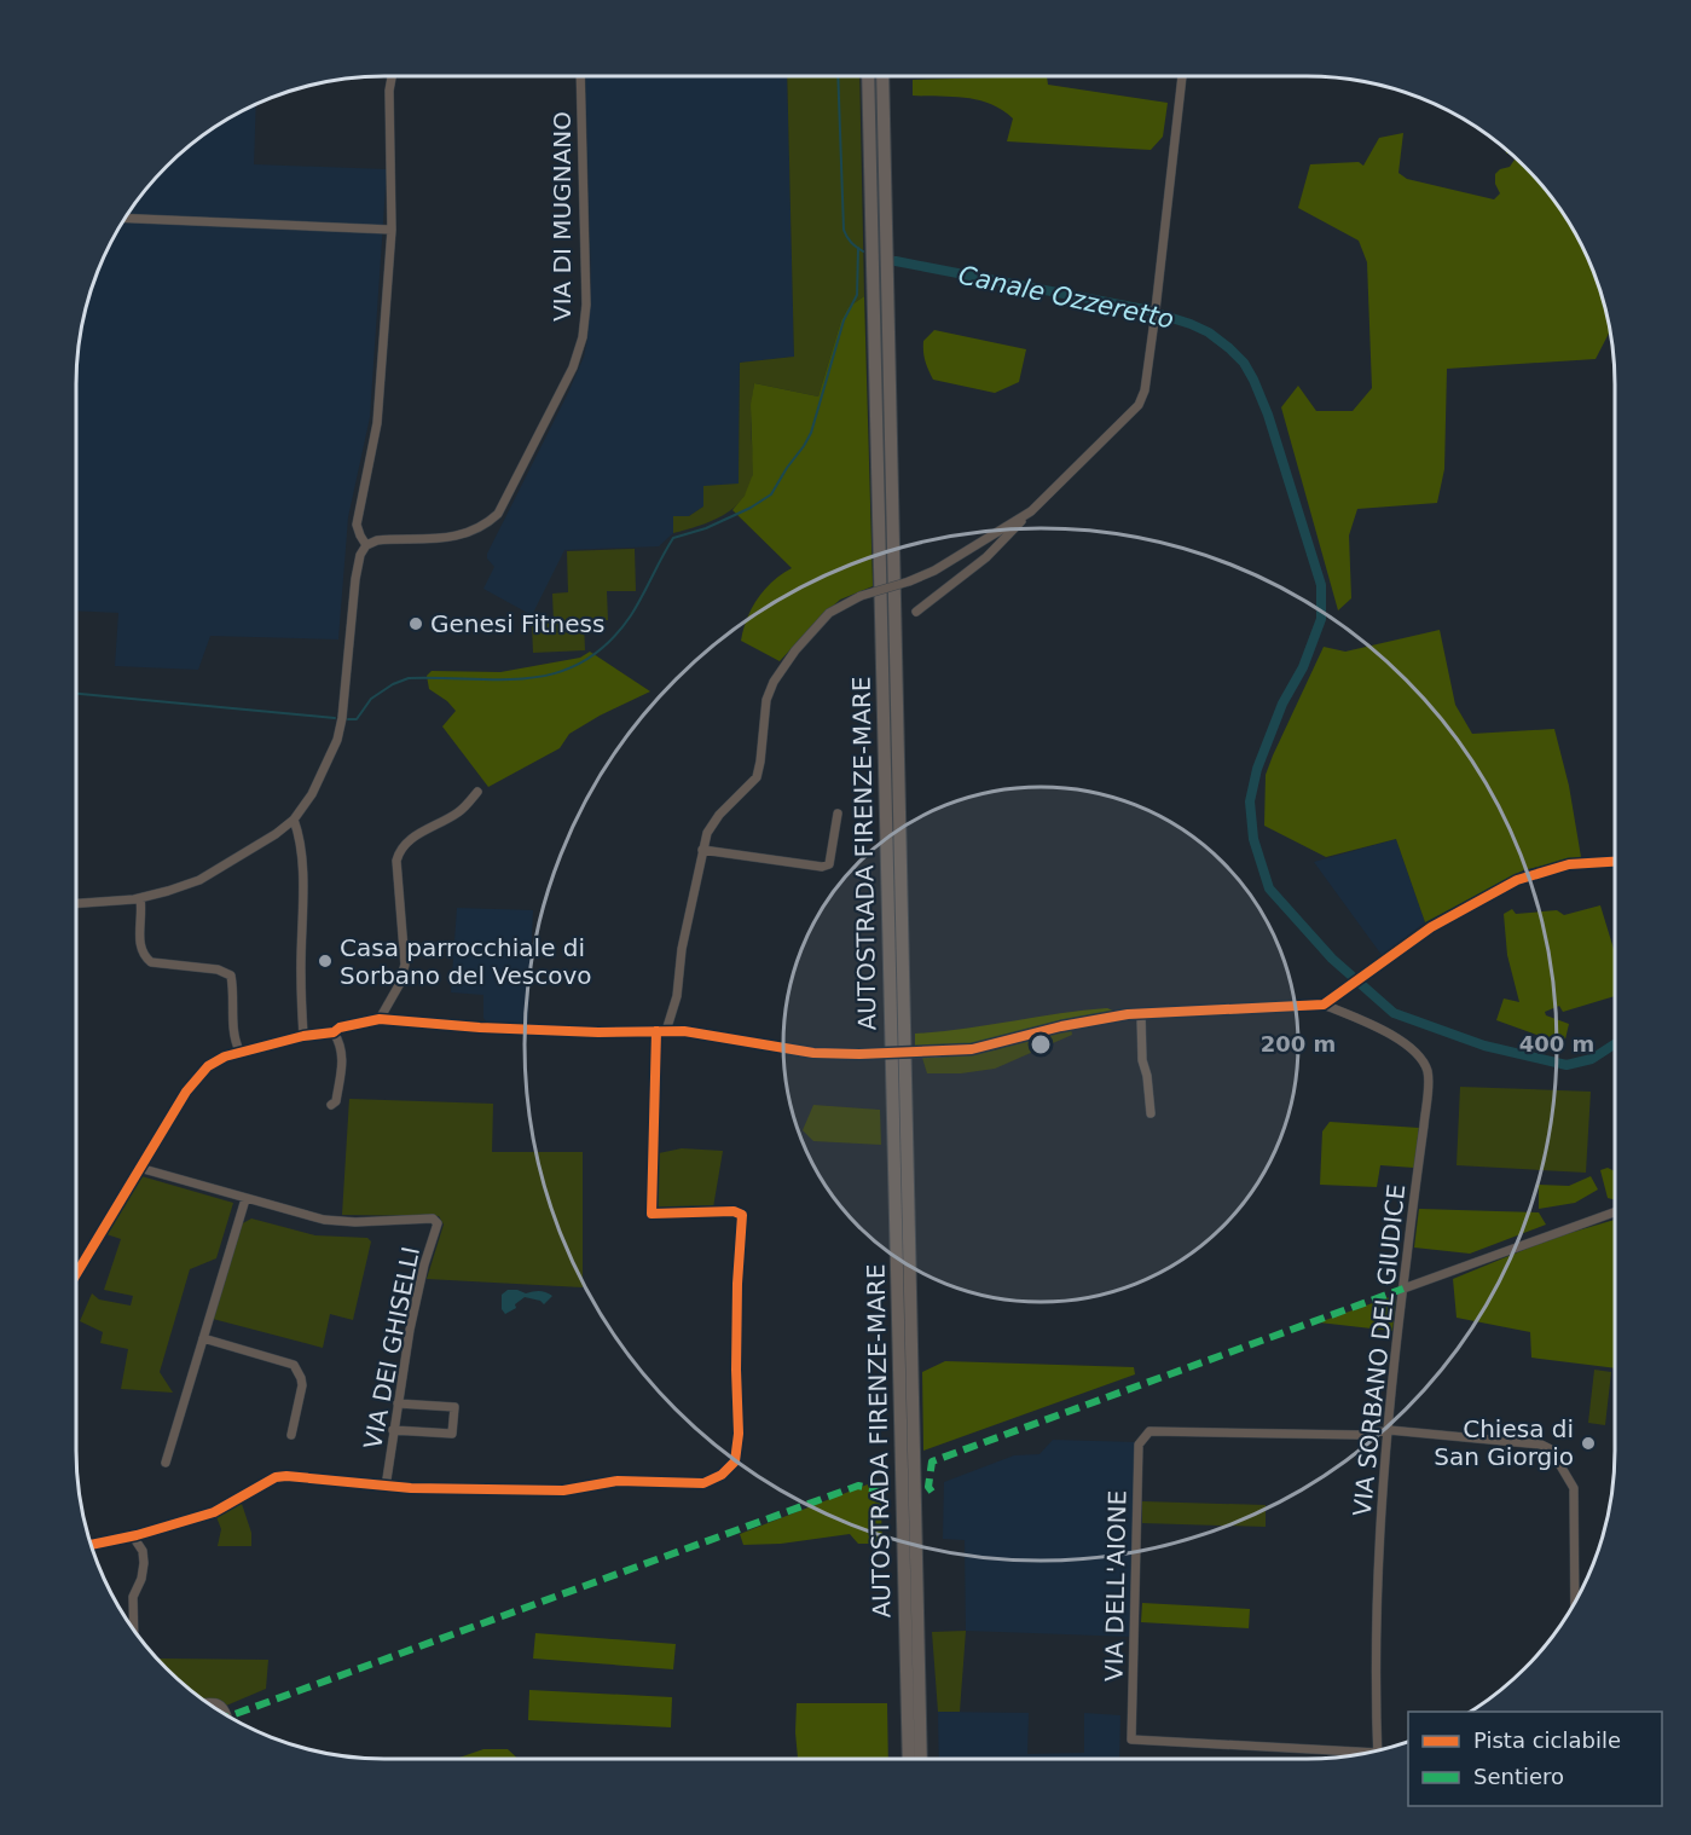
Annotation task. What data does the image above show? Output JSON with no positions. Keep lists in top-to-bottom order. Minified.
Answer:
{"streets":{"highway":["AUTOSTRADA FIRENZE-MARE"],"street":["VIA DI MUGNANO","VIA DEI GHISELLI","VIA SORBANO DEL GIUDICE","VIA DELL'AIONE"]},"crossings":[["VIA SORBANO DEL GIUDICE","VIA DELL'AIONE"]],"water":["Canale Ozzeretto"],"places":["Genesi Fitness","Casa parrocchiale di Sorbano del Vescovo","Chiesa di San Giorgio"],"legend":["Pista ciclabile","Sentiero"],"rings":["200 m","400 m"]}
